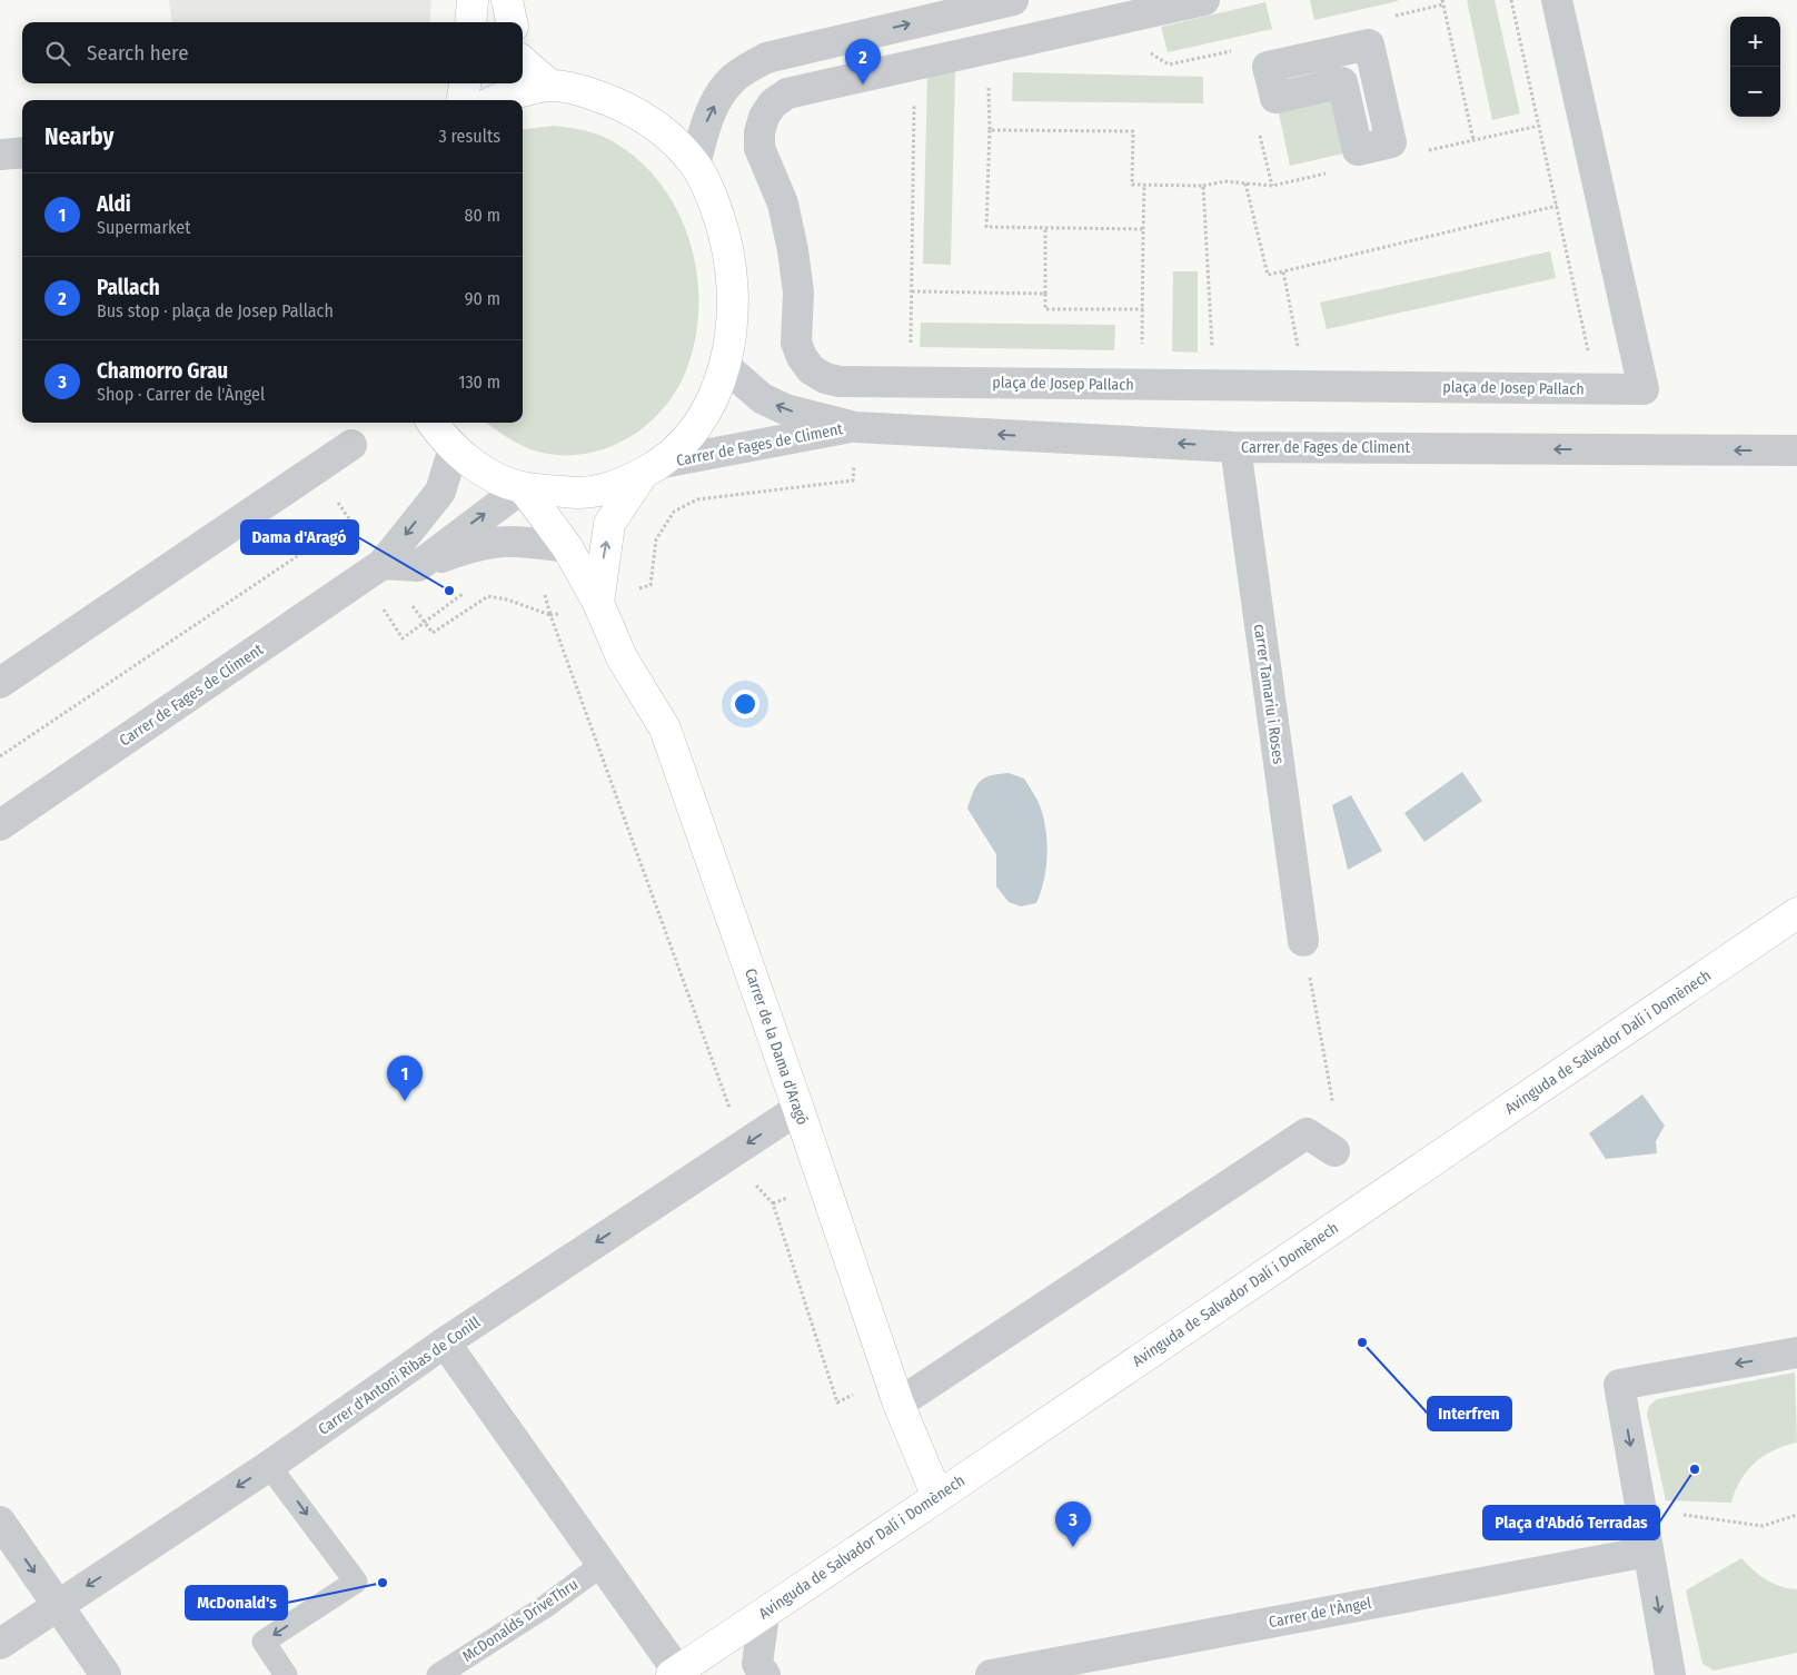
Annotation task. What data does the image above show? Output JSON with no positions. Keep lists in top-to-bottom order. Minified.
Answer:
{"streets":{"street":["plaça de Josep Pallach","Carrer de Fages de Climent","carrer Tamariu i Roses","Avinguda de Salvador Dalí i Domènech","Carrer de la Dama d'Aragó","Carrer d'Antoni Ribas de Conill","Carrer de l'Àngel"],"lane":["McDonalds DriveThru"]},"crossings":[["Carrer de Fages de Climent","carrer Tamariu i Roses"],["Avinguda de Salvador Dalí i Domènech","Carrer de la Dama d'Aragó"],["Carrer de la Dama d'Aragó","Carrer d'Antoni Ribas de Conill"]],"one_way":["Carrer d'Antoni Ribas de Conill"],"places":["Dama d'Aragó","Interfren","Plaça d'Abdó Terradas","McDonald's"],"page":{"map_buttons":["+","−"],"search":"Search here","pins":["2","1","3"],"heading":["Nearby","3 results"],"list":[{"mark":"1","name":"Aldi","note":"Supermarket","value":"80 m"},{"mark":"2","name":"Pallach","note":"Bus stop · plaça de Josep Pallach","value":"90 m"},{"mark":"3","name":"Chamorro Grau","note":"Shop · Carrer de l'Àngel","value":"130 m"}]}}
